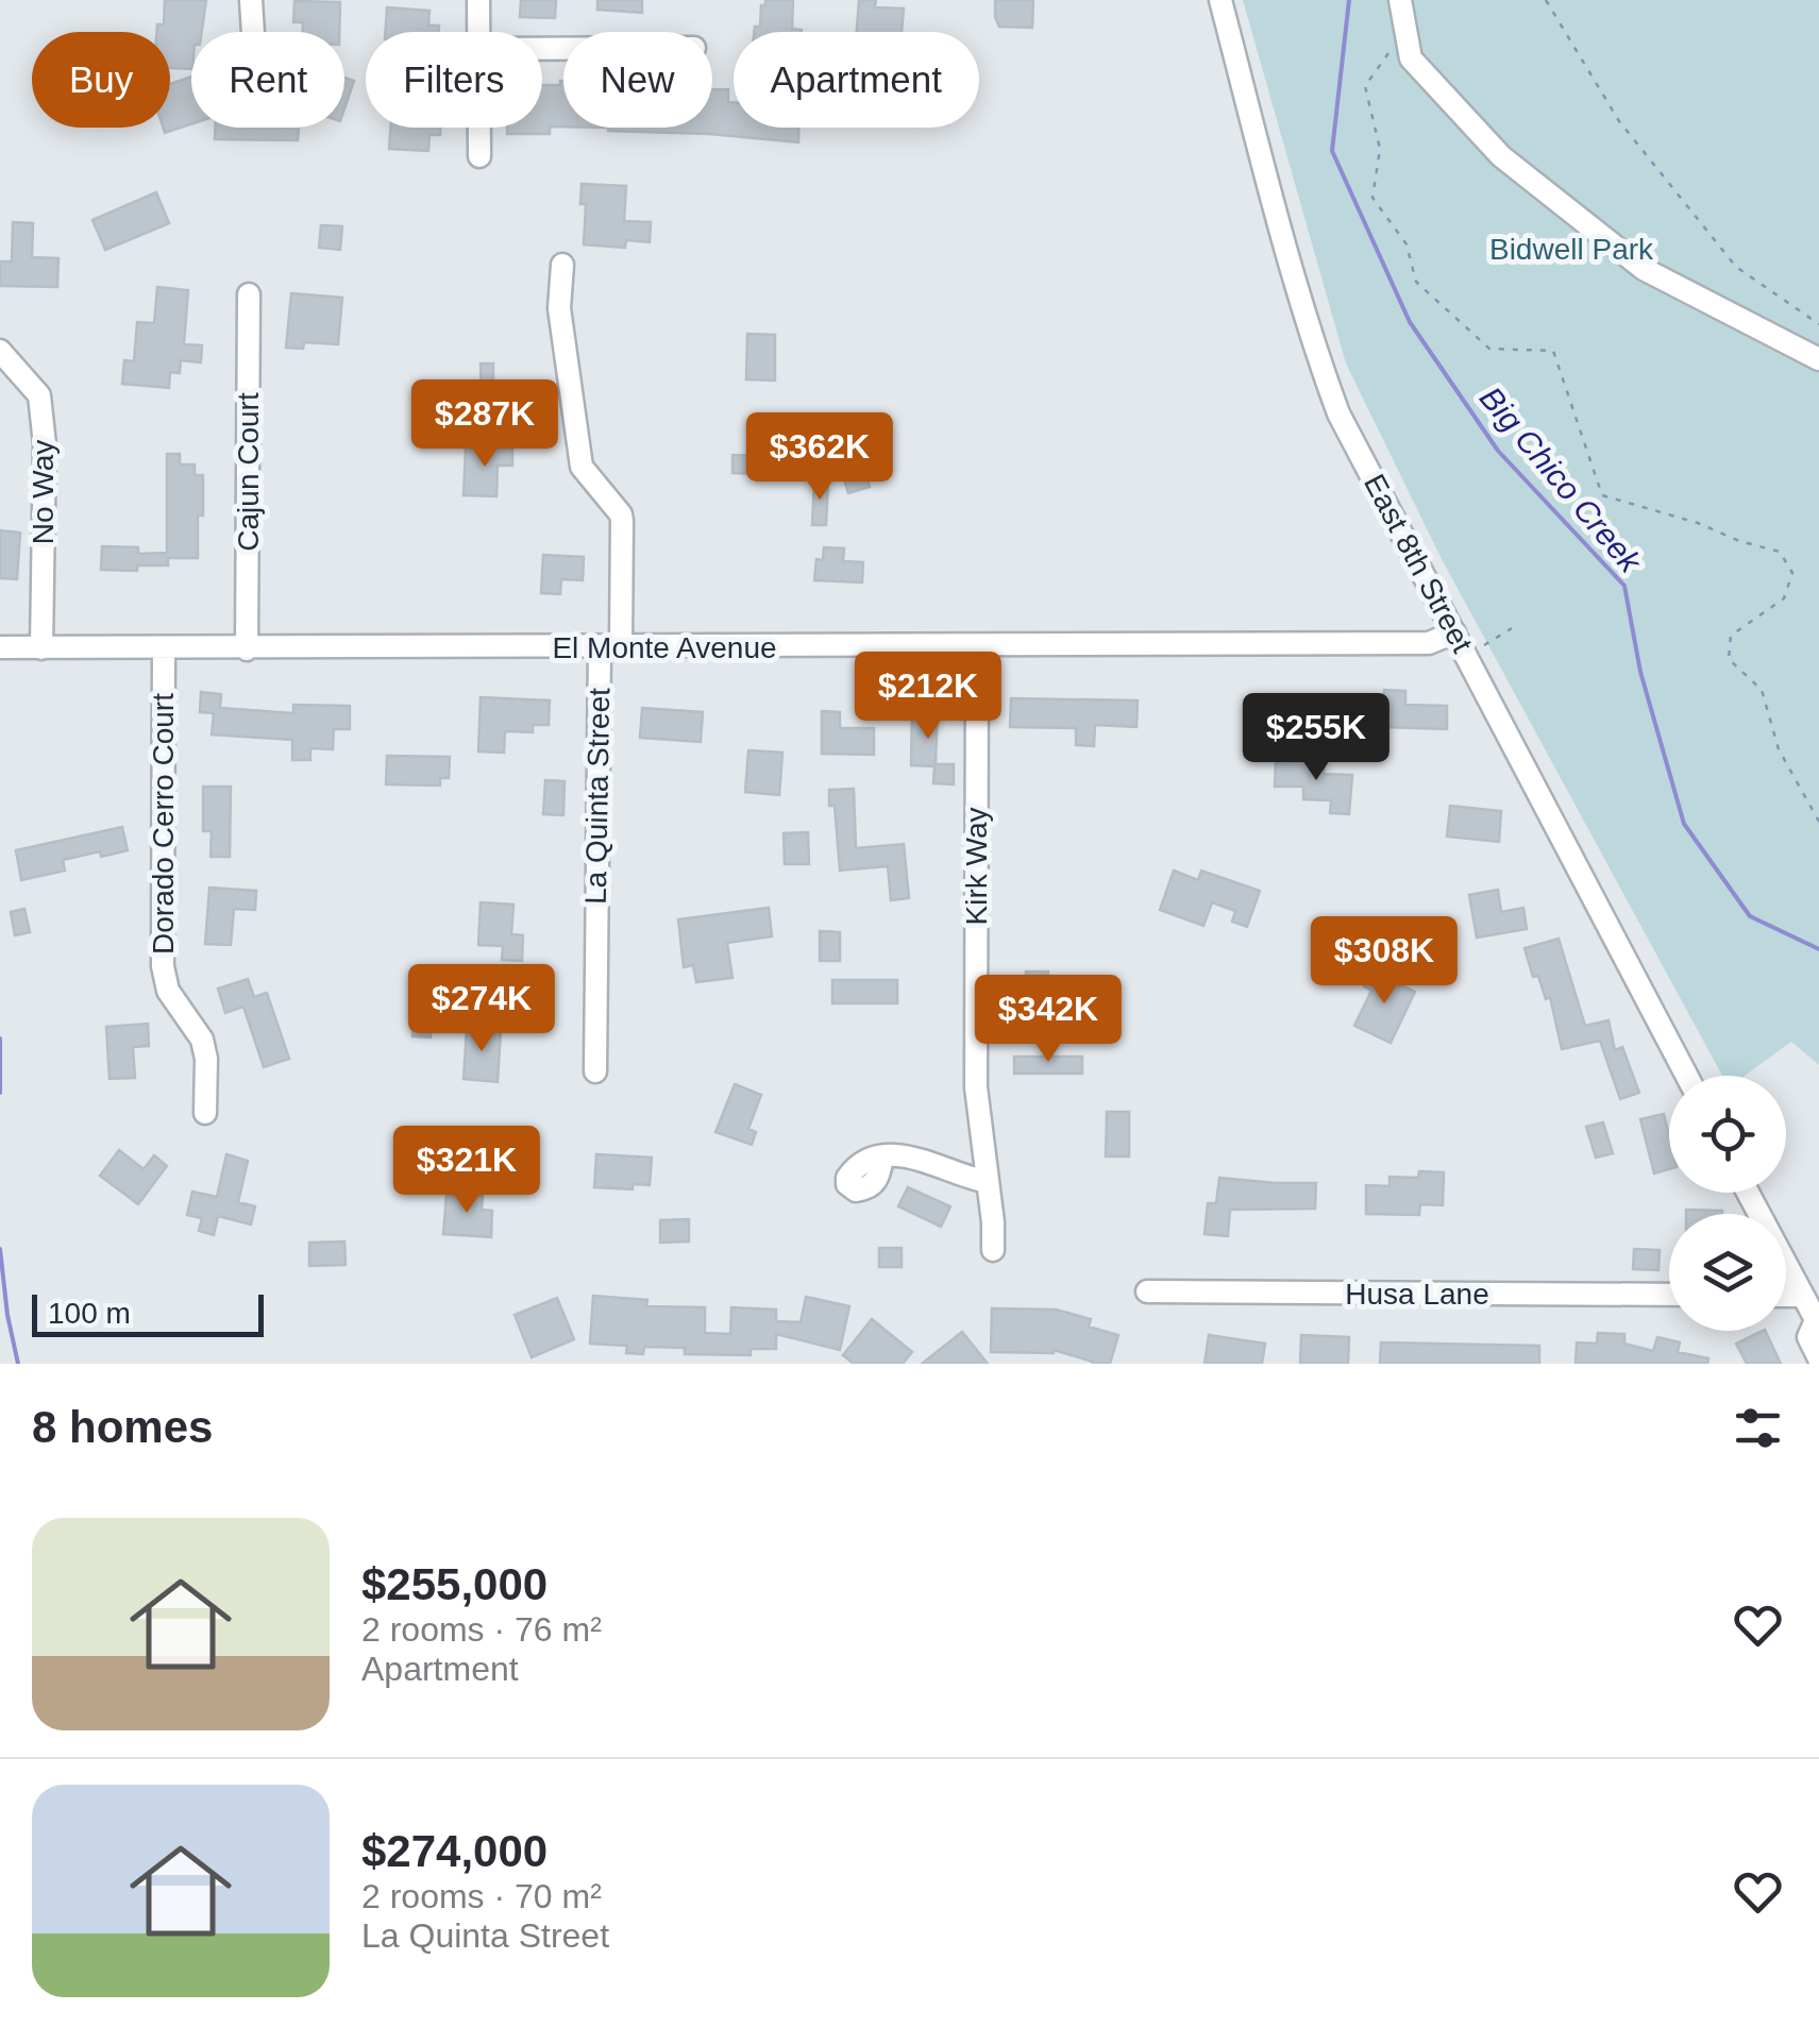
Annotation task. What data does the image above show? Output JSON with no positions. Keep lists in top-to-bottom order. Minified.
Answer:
{"streets":{"street":["Cajun Court","No Way","East 8th Street","El Monte Avenue","La Quinta Street","Dorado Cerro Court","Kirk Way","Husa Lane"]},"crossings":[["Cajun Court","El Monte Avenue"],["No Way","El Monte Avenue"],["East 8th Street","El Monte Avenue"],["El Monte Avenue","La Quinta Street"],["El Monte Avenue","Dorado Cerro Court"],["El Monte Avenue","Kirk Way"]],"water":["Big Chico Creek"],"parks":["Bidwell Park"],"scale_bar":"100 m","page":{"chip":["Buy","Rent","Filters","New","Apartment"],"price":["$287K","$362K","$212K","$255K","$308K","$274K","$342K","$321K"],"scale":"100 m","heading":"8 homes","list":[{"name":"$255,000","note":"2 rooms · 76 m² · Apartment"},{"name":"$274,000","note":"2 rooms · 70 m² · La Quinta Street"}]}}
